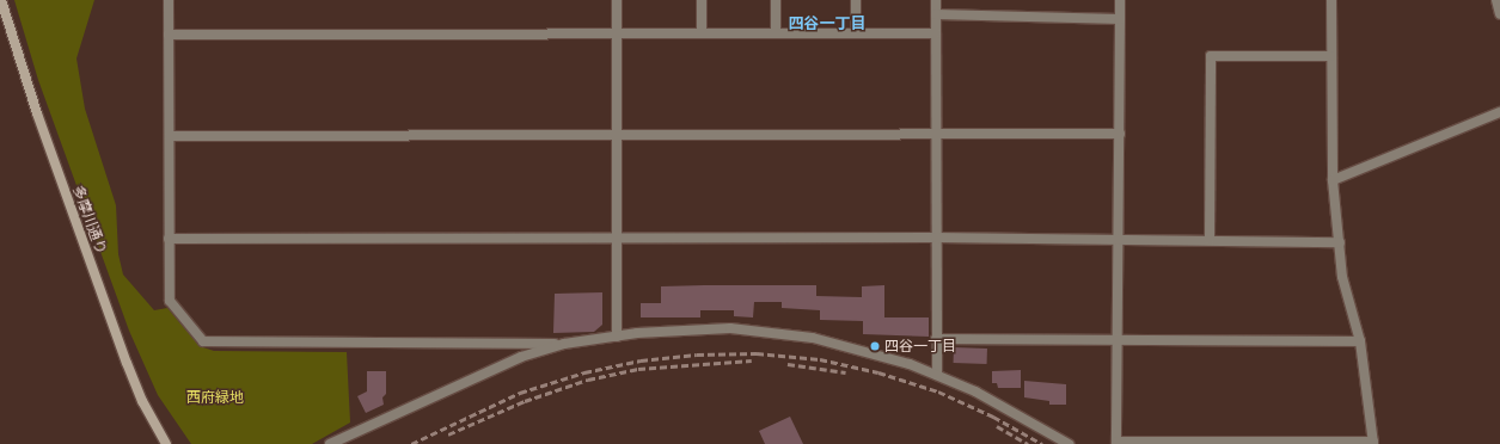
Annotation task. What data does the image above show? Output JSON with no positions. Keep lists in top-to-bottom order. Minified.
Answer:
{"streets":{"street":["多摩川通り"]},"districts":["四谷一丁目"],"parks":["西府緑地"],"places":["四谷一丁目"]}
